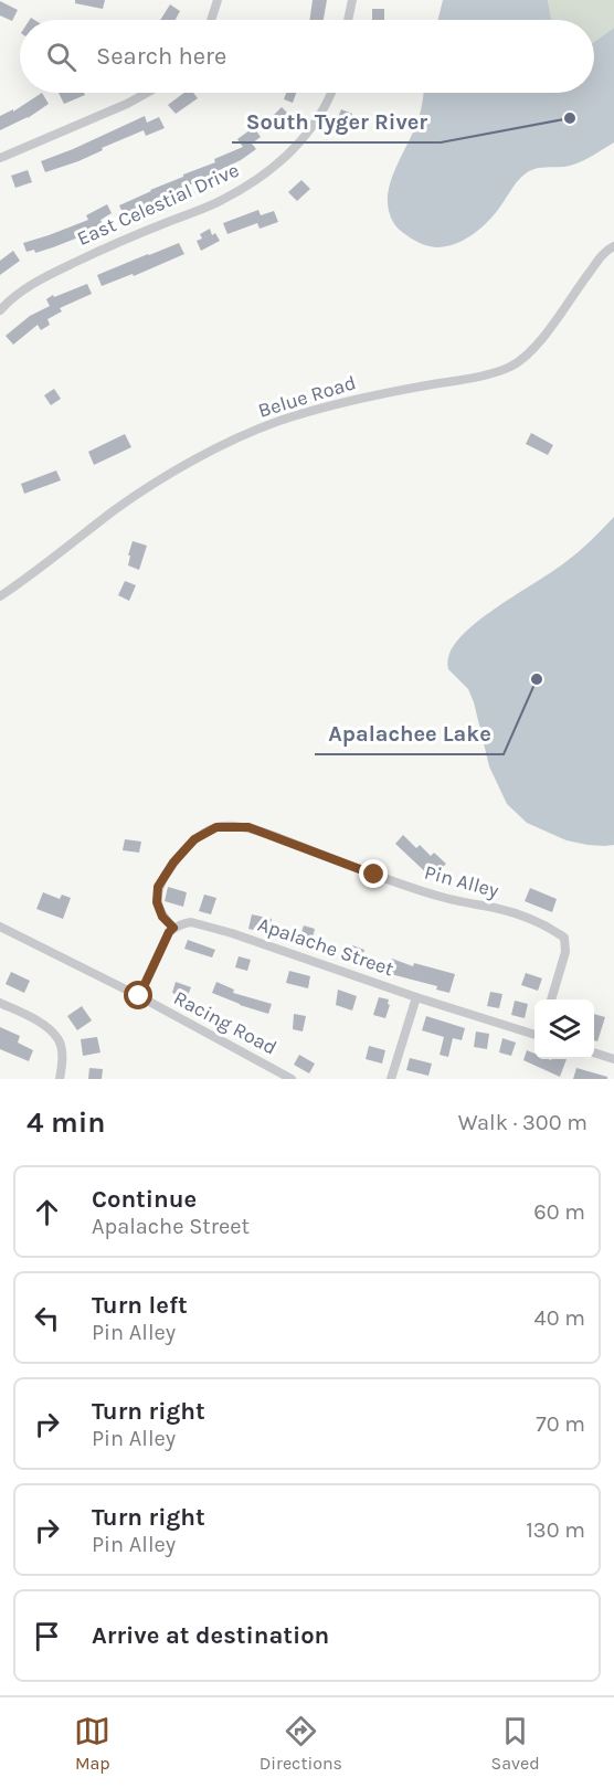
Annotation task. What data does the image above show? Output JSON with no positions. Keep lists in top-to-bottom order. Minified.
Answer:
{"streets":{"street":["East Celestial Drive","Belue Road","Pin Alley","Apalache Street","Racing Road"]},"crossings":[["Pin Alley","Apalache Street"]],"places":["South Tyger River","Apalachee Lake"],"page":{"search":"Search here","heading":["4 min","Walk · 300 m"],"list":[["Continue","Apalache Street","60 m"],["Turn left","Pin Alley","40 m"],["Turn right","Pin Alley","70 m"],["Turn right","Pin Alley","130 m"],"Arrive at destination"],"nav":["Map","Directions","Saved"]}}
